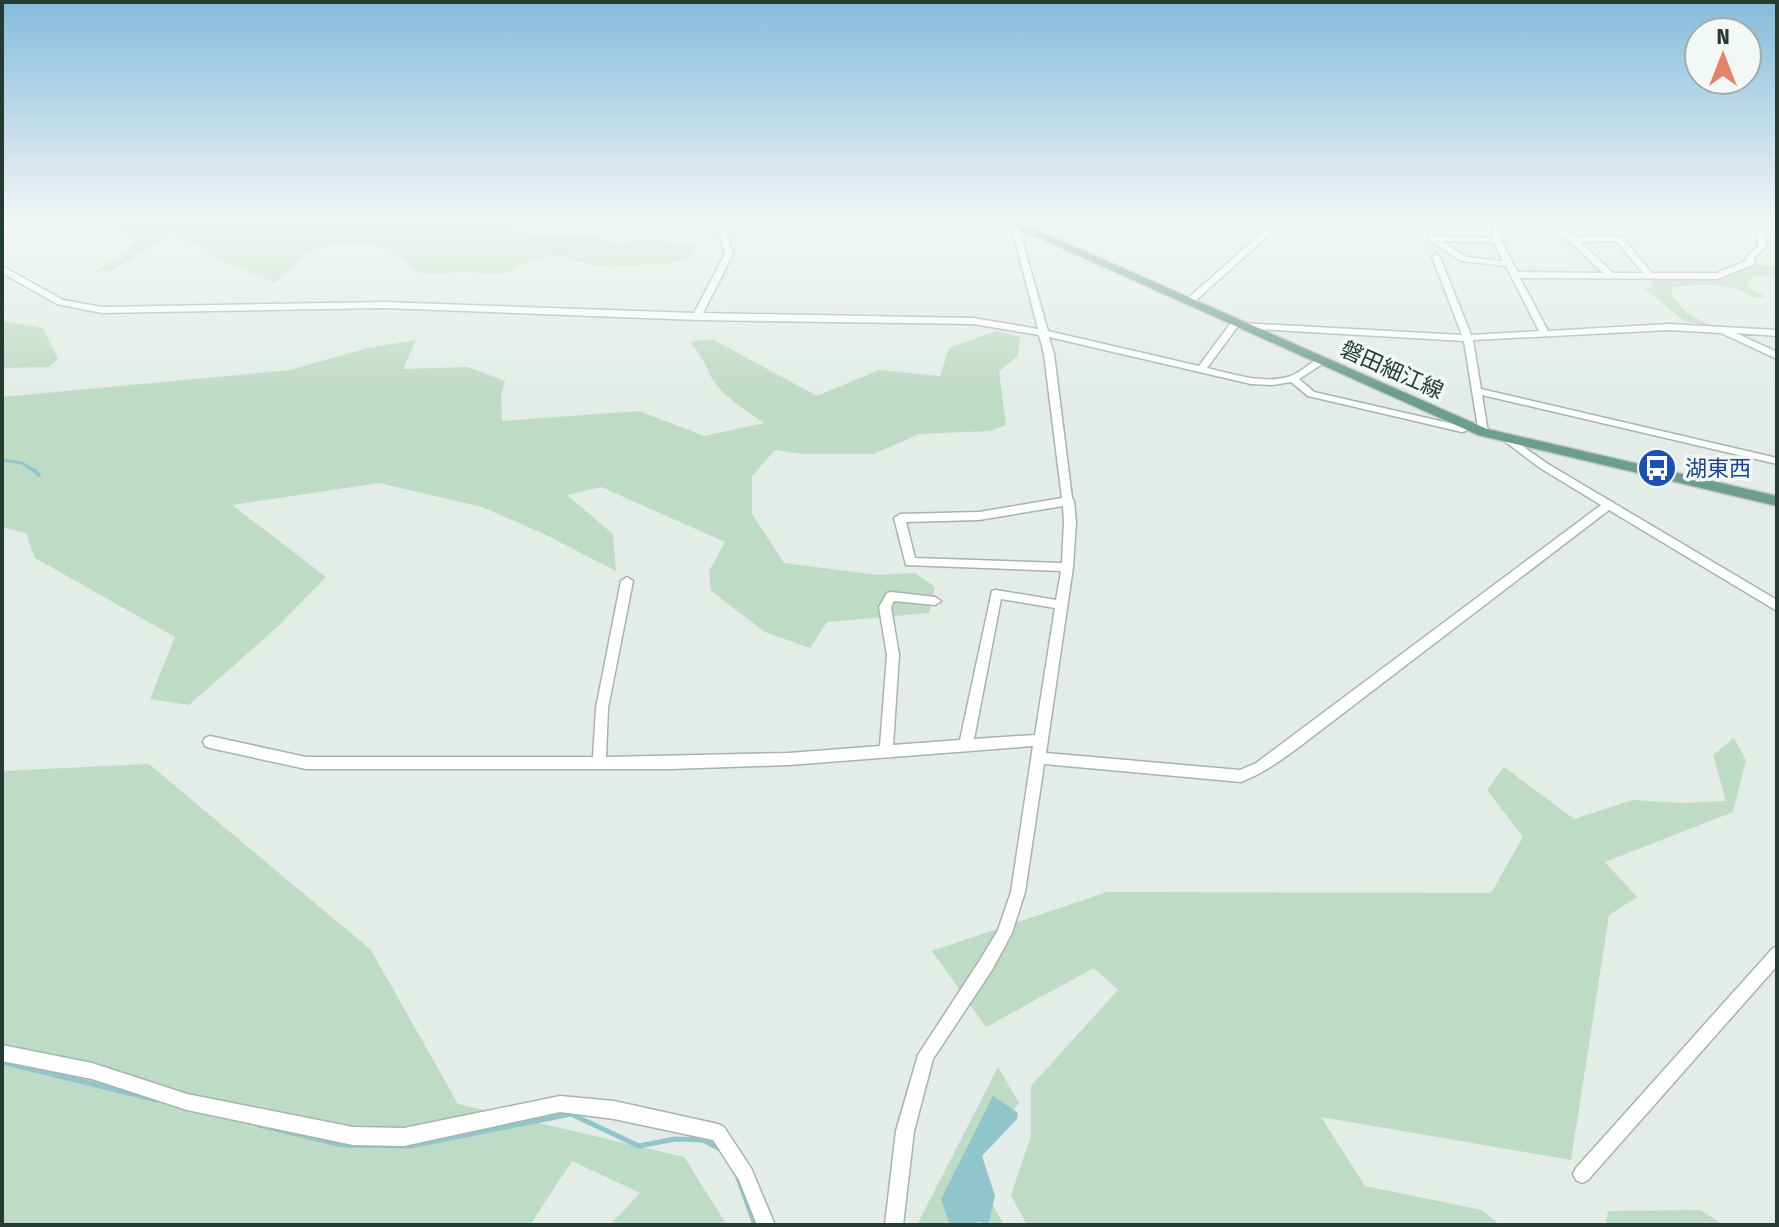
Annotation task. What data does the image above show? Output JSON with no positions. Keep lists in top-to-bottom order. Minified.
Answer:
{"streets":{"main road":["磐田細江線"]},"places":{"bus stop":["湖東西"]},"north":"top"}
